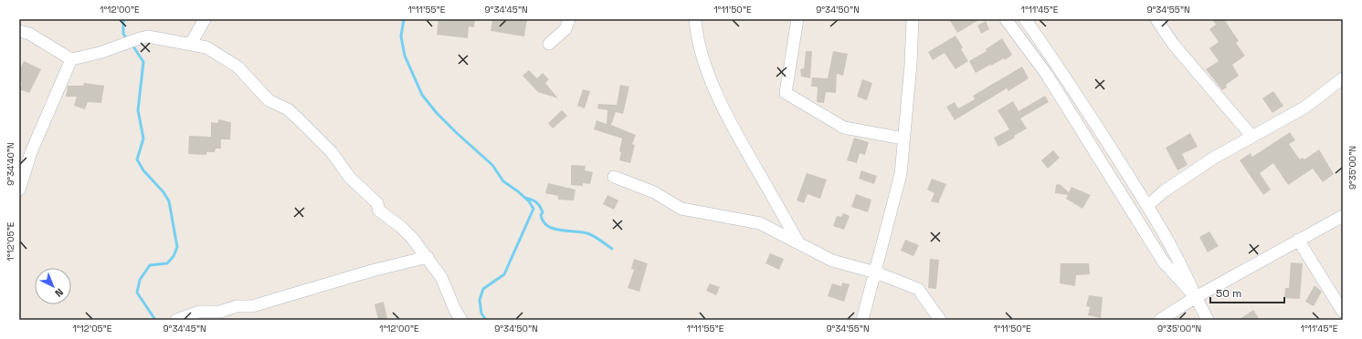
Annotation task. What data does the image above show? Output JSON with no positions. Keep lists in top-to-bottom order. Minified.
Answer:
{"scale_bar":"50 m","north":"bottom right","coordinates":["1°12'00\"E","1°11'55\"E","9°34'45\"N","1°11'50\"E","9°34'50\"N","1°11'45\"E","9°34'55\"N","9°34'40\"N","9°35'00\"N","1°12'05\"E"]}
